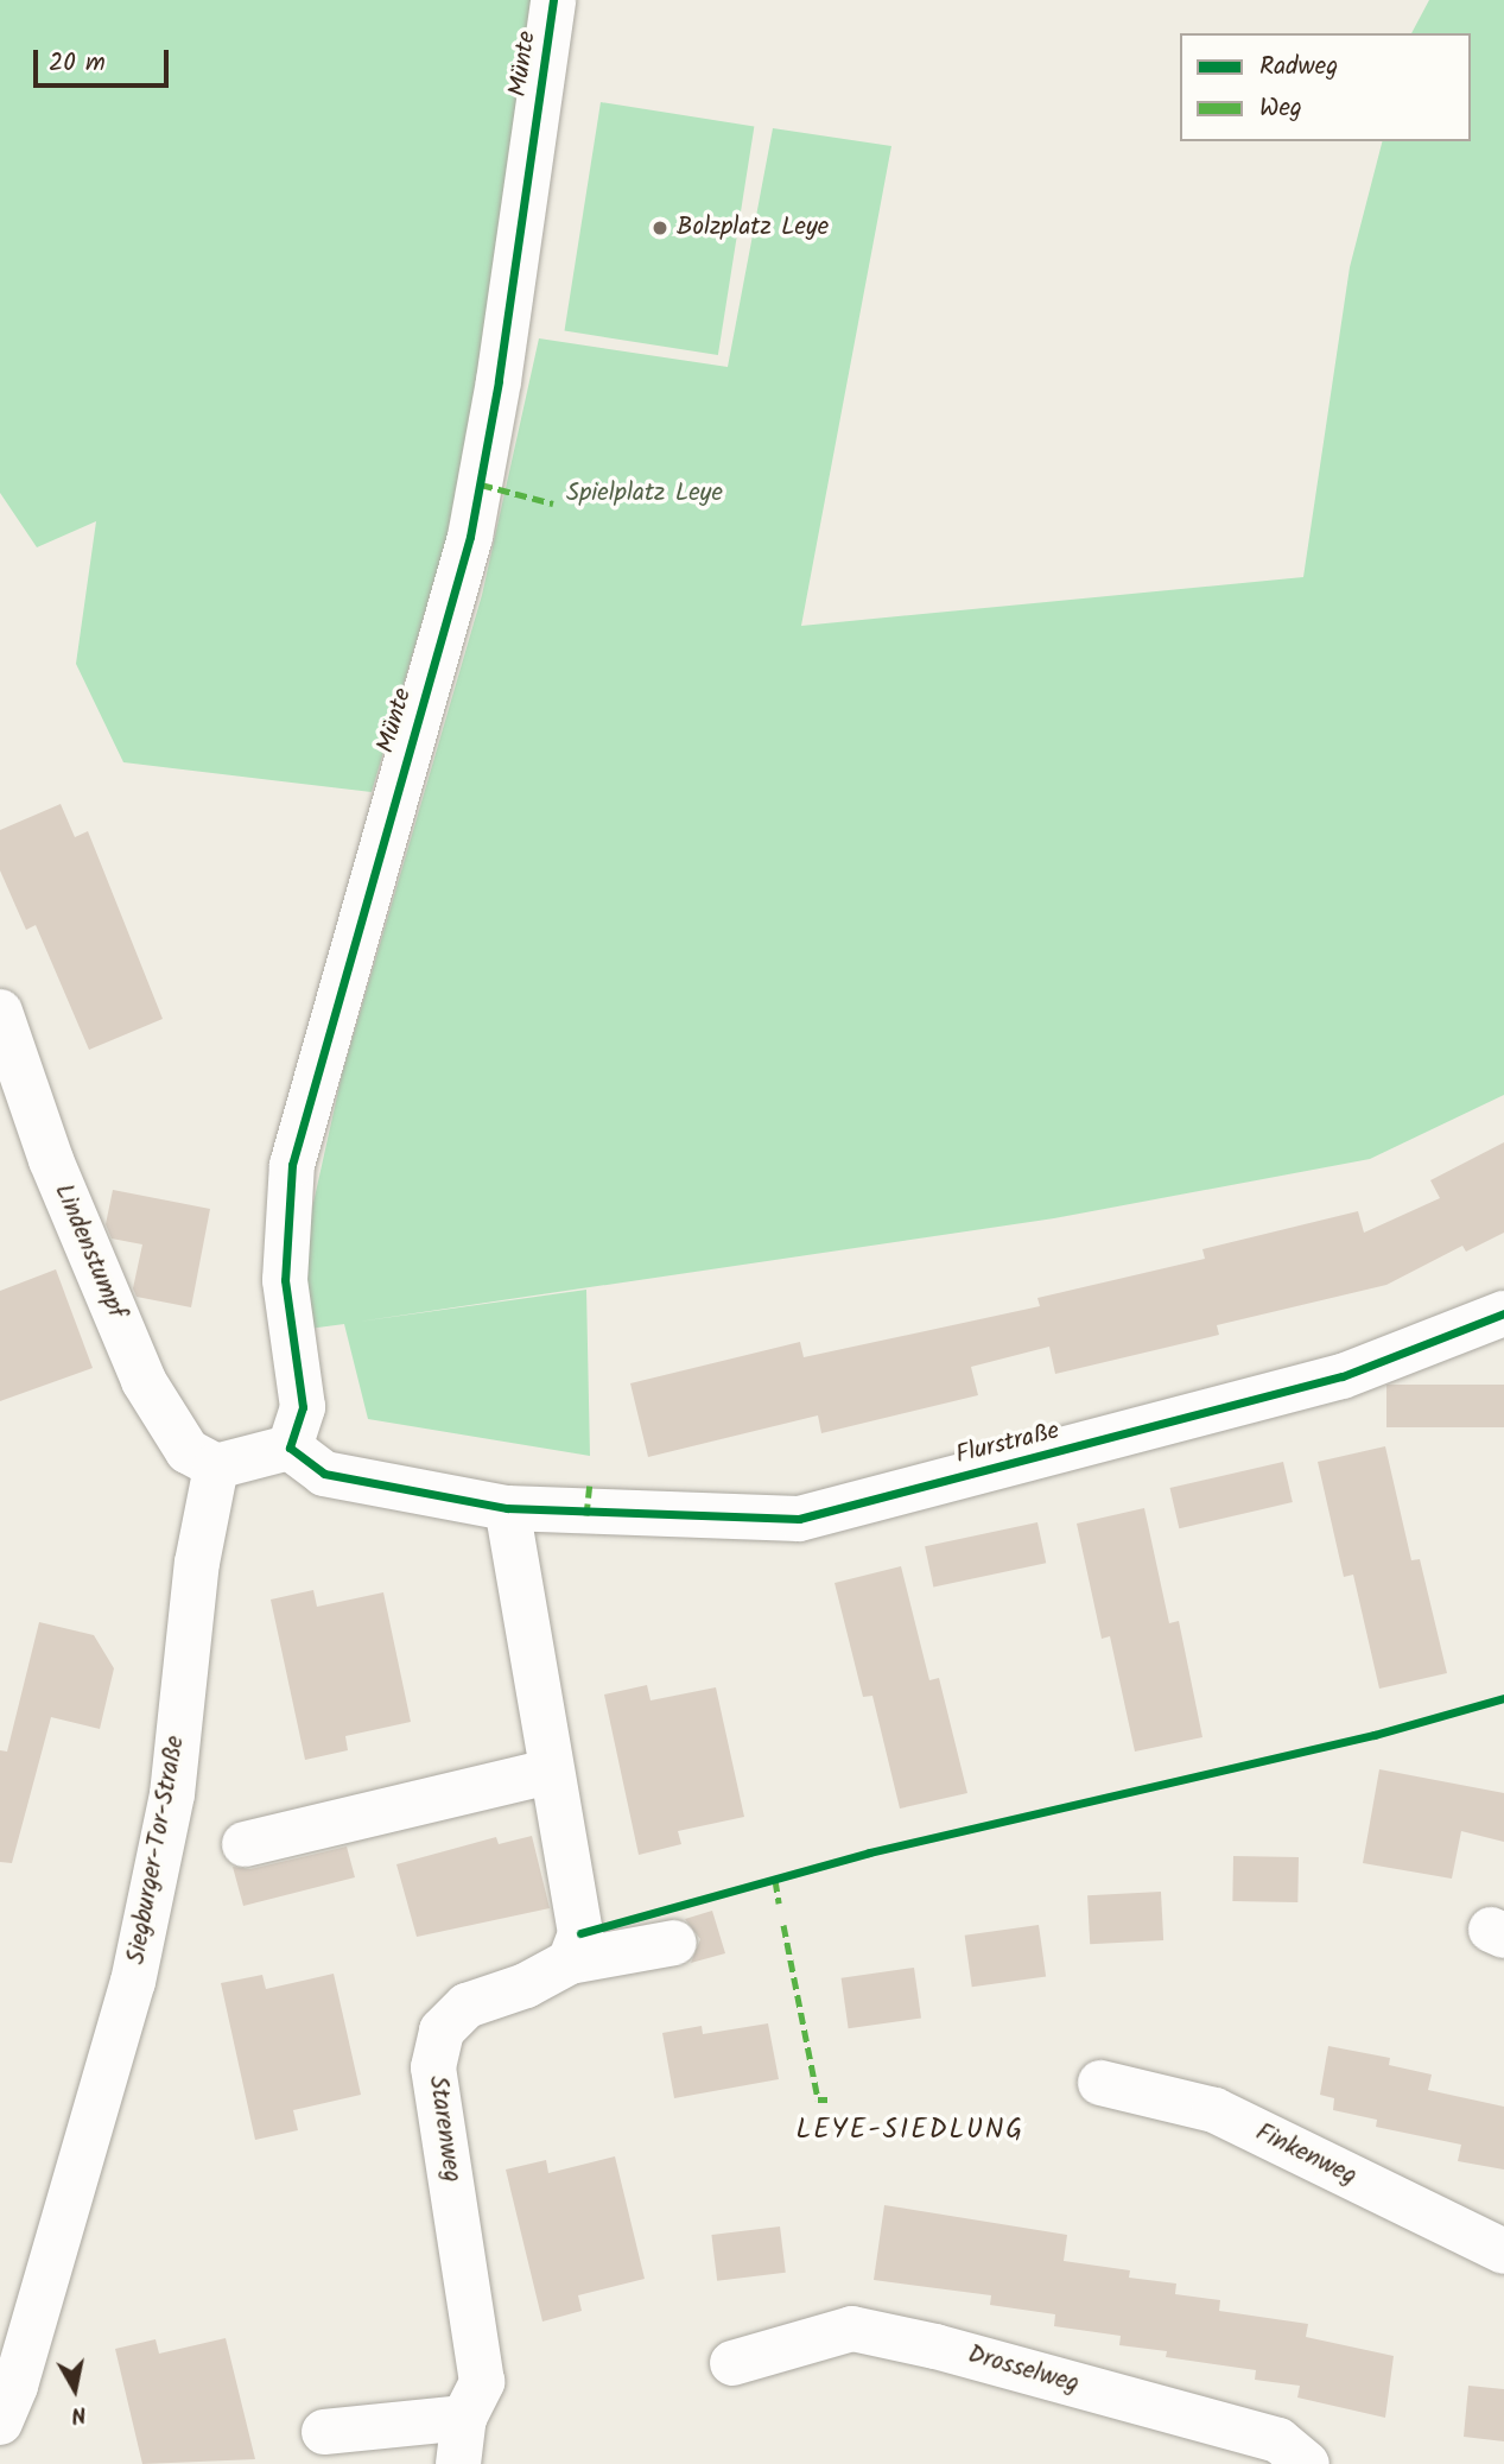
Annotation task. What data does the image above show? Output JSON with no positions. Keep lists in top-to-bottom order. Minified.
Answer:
{"streets":{"street":["Münte","Lindenstumpf","Flurstraße","Siegburger-Tor-Straße","Starenweg","Finkenweg","Drosselweg"]},"crossings":[["Lindenstumpf","Siegburger-Tor-Straße"]],"districts":["LEYE-SIEDLUNG"],"parks":["Spielplatz Leye"],"places":["Bolzplatz Leye"],"legend":["Radweg","Weg"],"scale_bar":"20 m","north":"bottom"}
